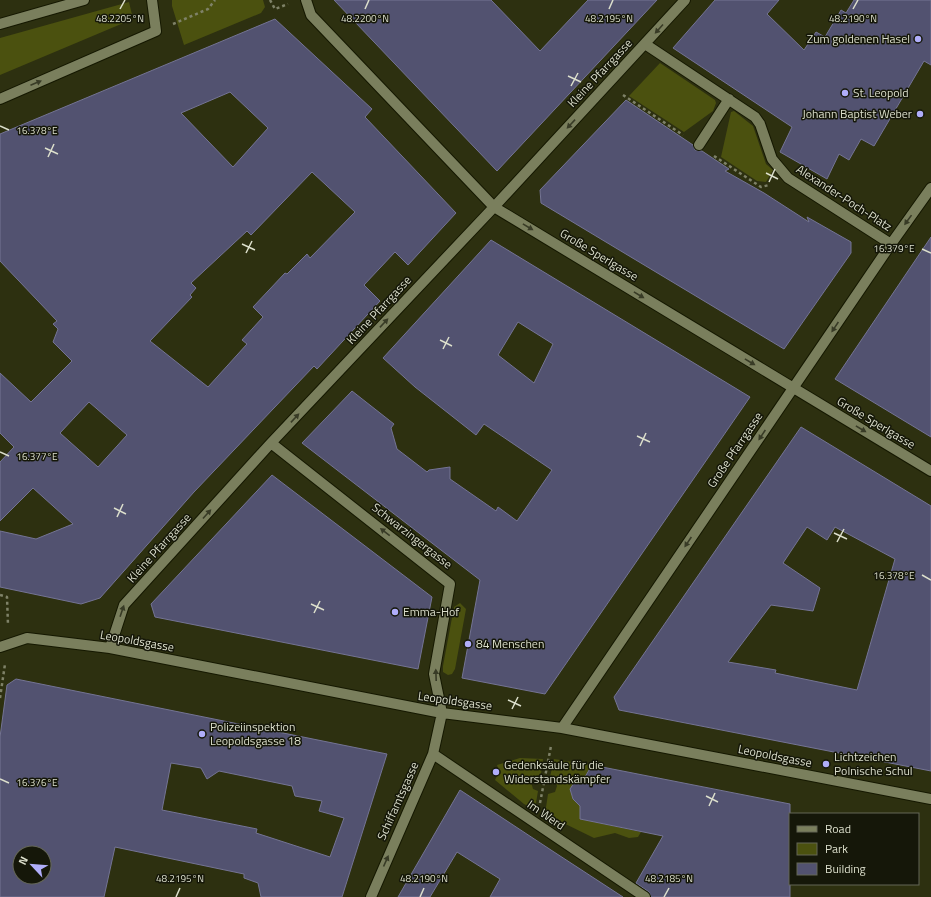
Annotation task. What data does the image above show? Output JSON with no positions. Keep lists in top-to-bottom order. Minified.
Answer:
{"streets":{"street":["Kleine Pfarrgasse","Alexander-Poch-Platz","Große Sperlgasse","Große Pfarrgasse","Schwarzingergasse","Leopoldsgasse","Schiffamtsgasse","Im Werd"]},"crossings":[["Kleine Pfarrgasse","Alexander-Poch-Platz"],["Kleine Pfarrgasse","Große Sperlgasse"],["Kleine Pfarrgasse","Schwarzingergasse"],["Kleine Pfarrgasse","Leopoldsgasse"],["Alexander-Poch-Platz","Große Pfarrgasse"],["Große Sperlgasse","Große Pfarrgasse"],["Große Pfarrgasse","Leopoldsgasse"],["Schwarzingergasse","Leopoldsgasse"],["Schwarzingergasse","Schiffamtsgasse"],["Leopoldsgasse","Schiffamtsgasse"],["Schiffamtsgasse","Im Werd"]],"one_way":["Große Sperlgasse","Große Pfarrgasse","Schwarzingergasse","Schiffamtsgasse"],"places":["Zum goldenen Hasel","St. Leopold","Johann Baptist Weber","Emma-Hof","84 Menschen","Polizeiinspektion Leopoldsgasse 18","Lichtzeichen Polnische Schul","Gedenksäule für die Widerstandskämpfer"],"legend":["Road","Park","Building"],"north":"top left","coordinates":["48.2205°N","48.2200°N","48.2195°N","48.2190°N","16.378°E","16.379°E","16.377°E","16.376°E","48.2185°N"]}
